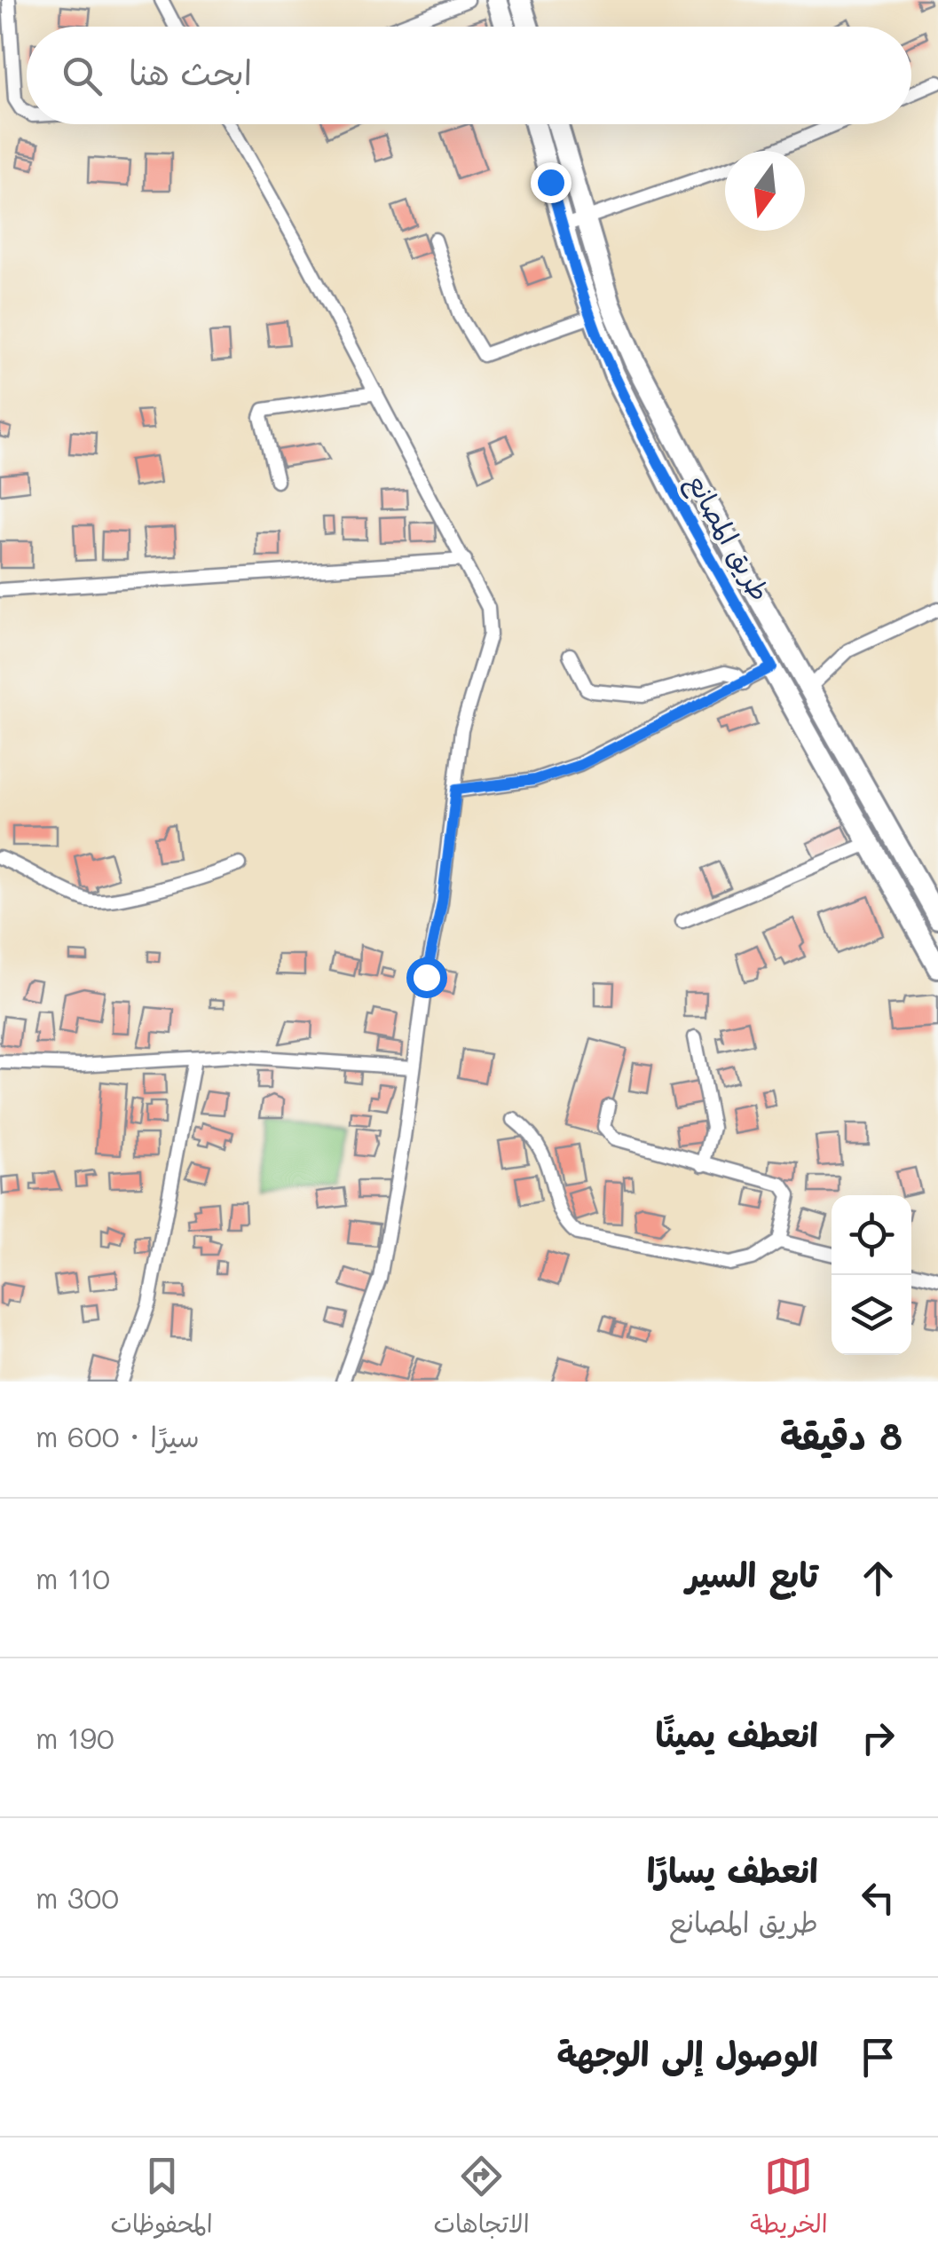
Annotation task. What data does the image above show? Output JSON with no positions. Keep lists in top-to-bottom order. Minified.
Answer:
{"streets":{"main road":["طريق المصانع"]},"north":"bottom","page":{"search":"ابحث هنا","heading":["8 دقيقة","سيرًا · 600 m"],"list":[["تابع السير","110 m"],["انعطف يمينًا","190 m"],["انعطف يسارًا","طريق المصانع","300 m"],"الوصول إلى الوجهة"],"nav":["الخريطة","الاتجاهات","المحفوظات"]}}
